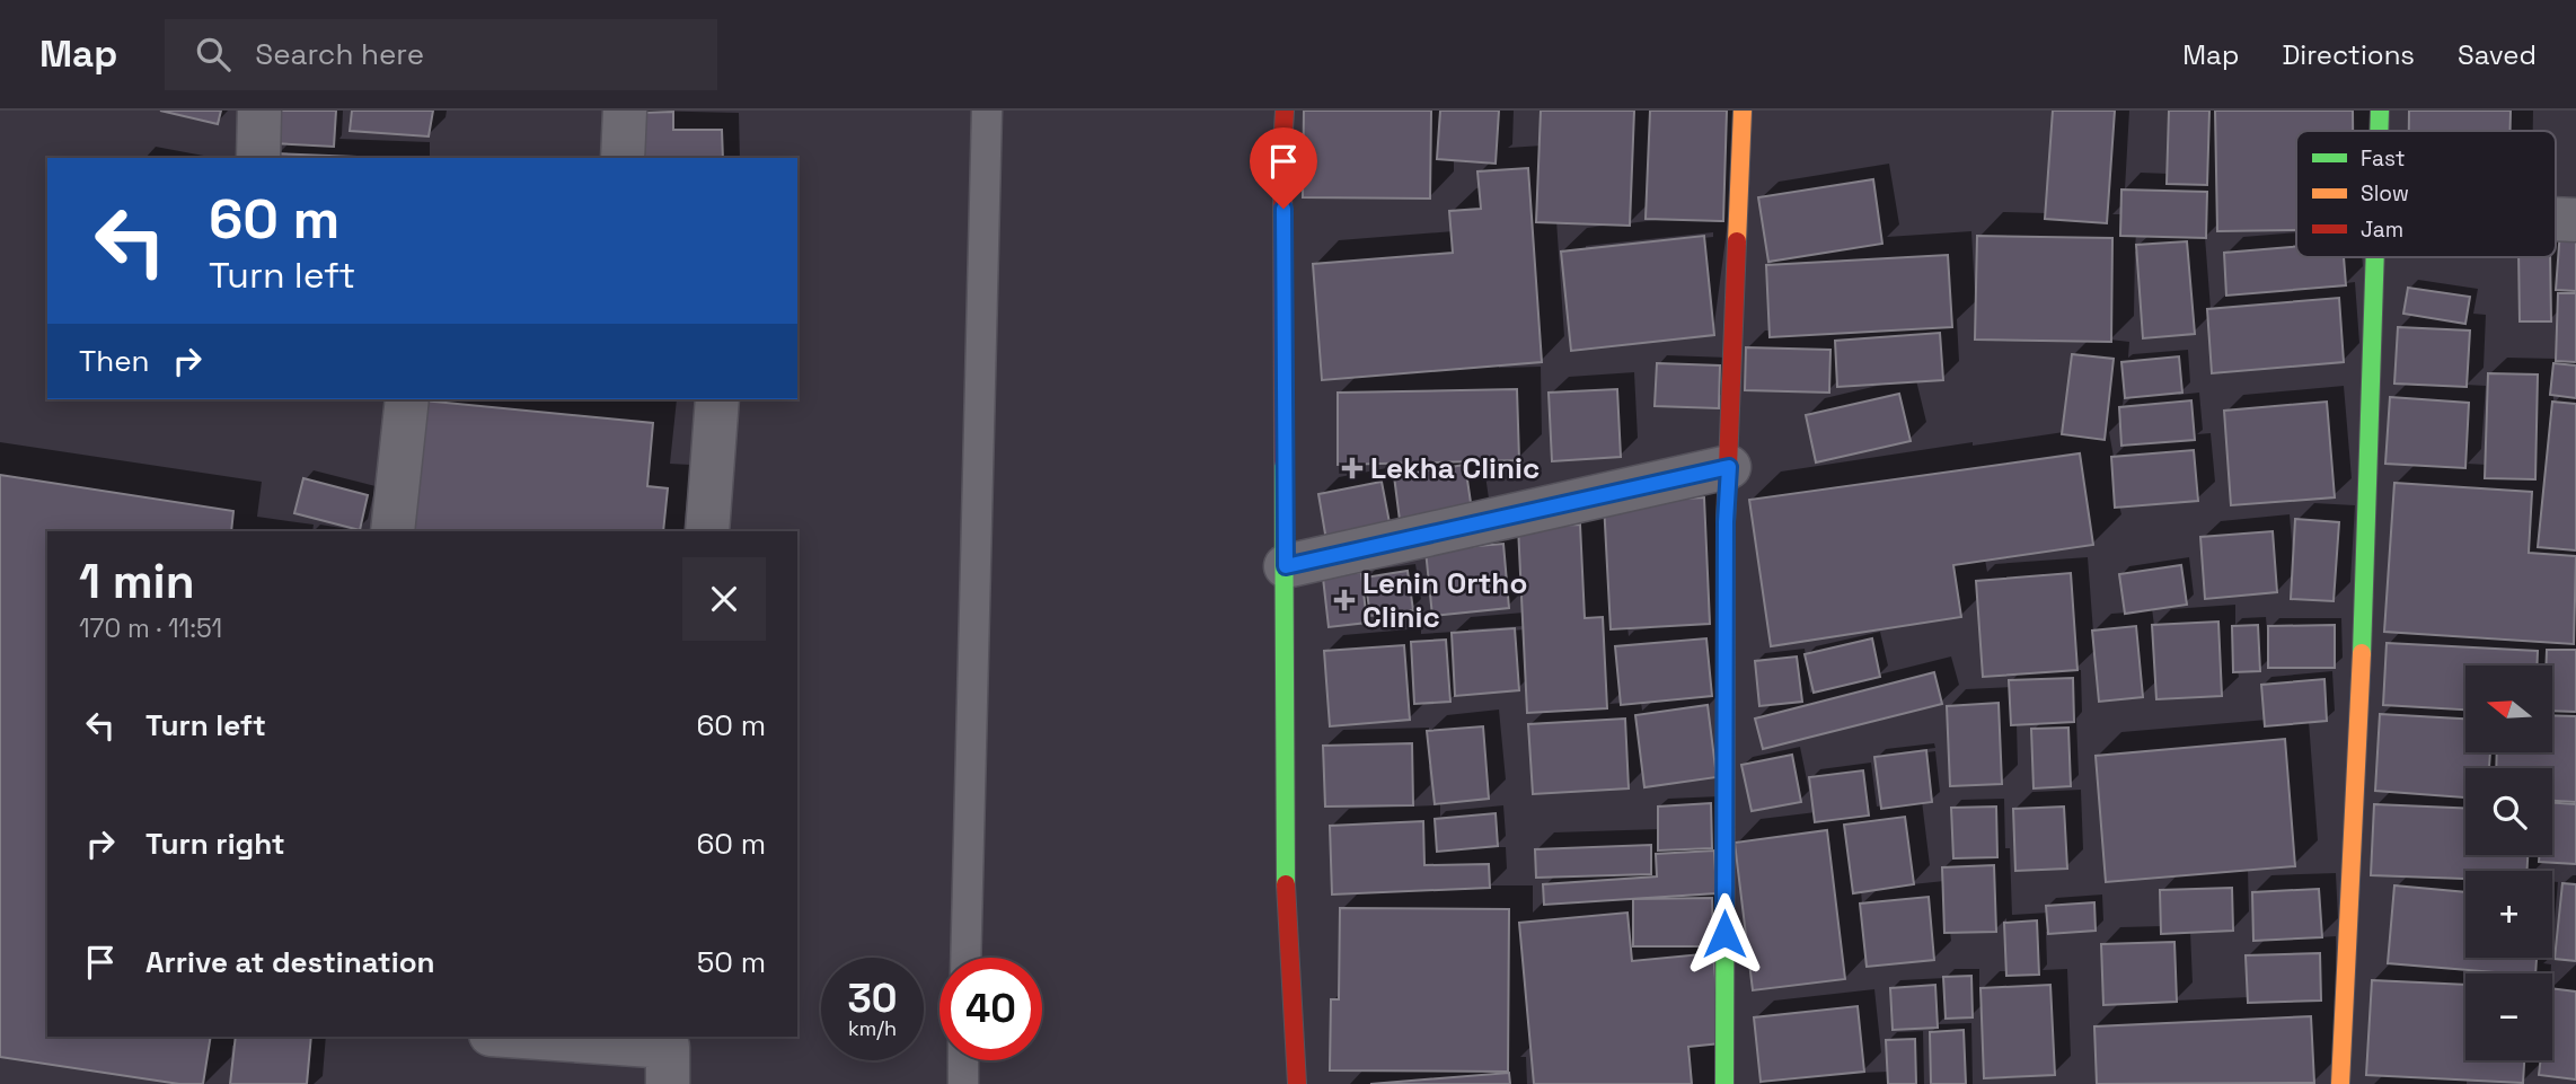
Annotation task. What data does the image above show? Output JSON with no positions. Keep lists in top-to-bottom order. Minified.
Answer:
{"places":{"health":["Lekha Clinic","Lenin Ortho Clinic"]},"legend":["Fast","Slow","Jam"],"north":"left","page":{"header":"Map","search":"Search here","nav":["Map","Directions","Saved"],"turn":["60 m","Turn left"],"then":"Then","heading":["1 min","170 m · 11:51"],"map_buttons":["+","−"],"list":[{"name":"Turn left","value":"60 m"},{"name":"Turn right","value":"60 m"},{"name":"Arrive at destination","value":"50 m"}],"speed":"30 km/h","limit":"40"}}
